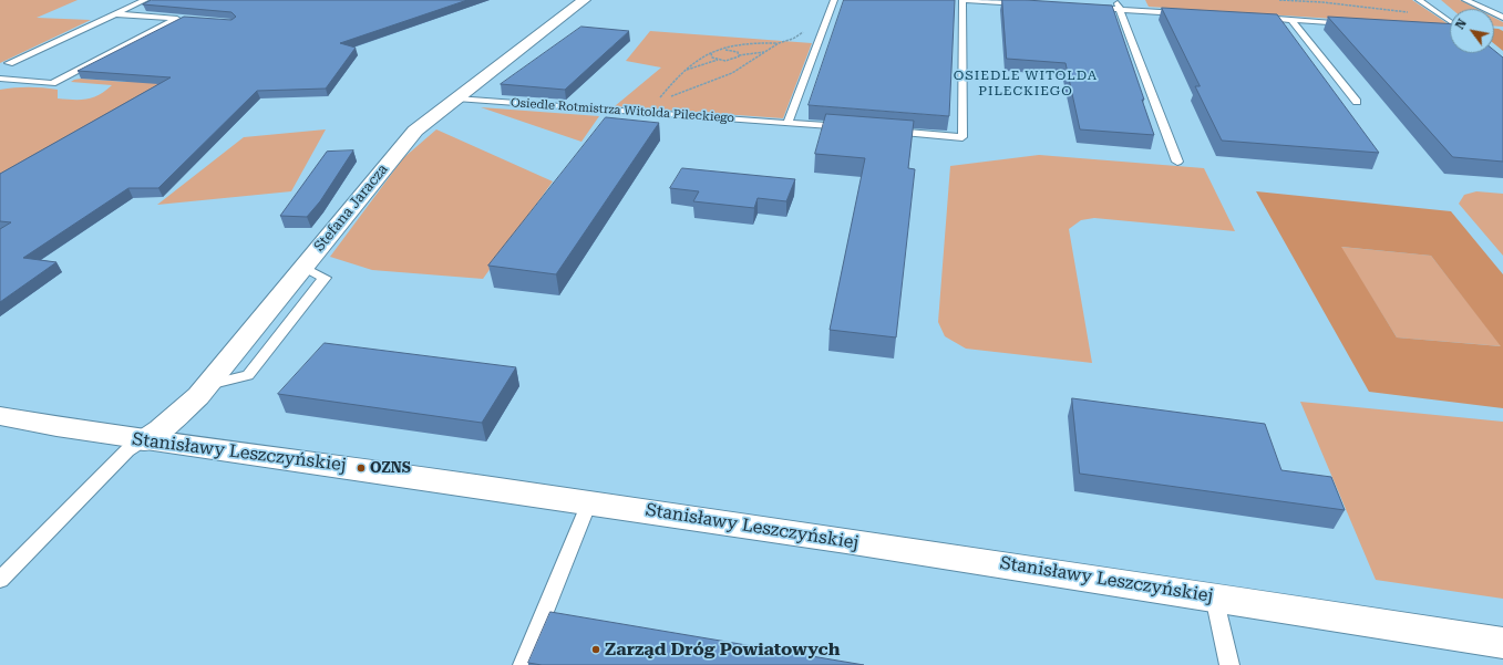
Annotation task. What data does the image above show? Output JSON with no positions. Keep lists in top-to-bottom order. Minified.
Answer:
{"streets":{"street":["Stefana Jaracza","Stanisławy Leszczyńskiej"],"lane":["Osiedle Rotmistrza Witolda Pileckiego"]},"crossings":[["Osiedle Rotmistrza Witolda Pileckiego","Stefana Jaracza"],["Stefana Jaracza","Stanisławy Leszczyńskiej"]],"districts":["OSIEDLE WITOLDA PILECKIEGO"],"places":["OZNS","Zarząd Dróg Powiatowych"],"north":"top left"}
